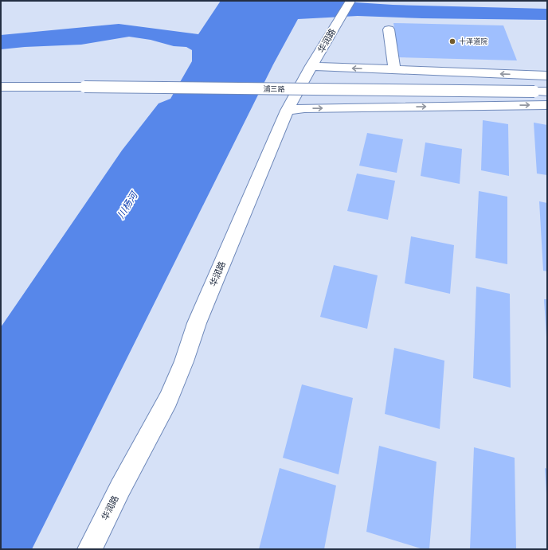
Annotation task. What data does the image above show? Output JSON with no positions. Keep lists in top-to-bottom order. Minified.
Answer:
{"streets":{"street":["华润路","浦三路"]},"water":["川杨河"],"places":["十泽道院"]}
